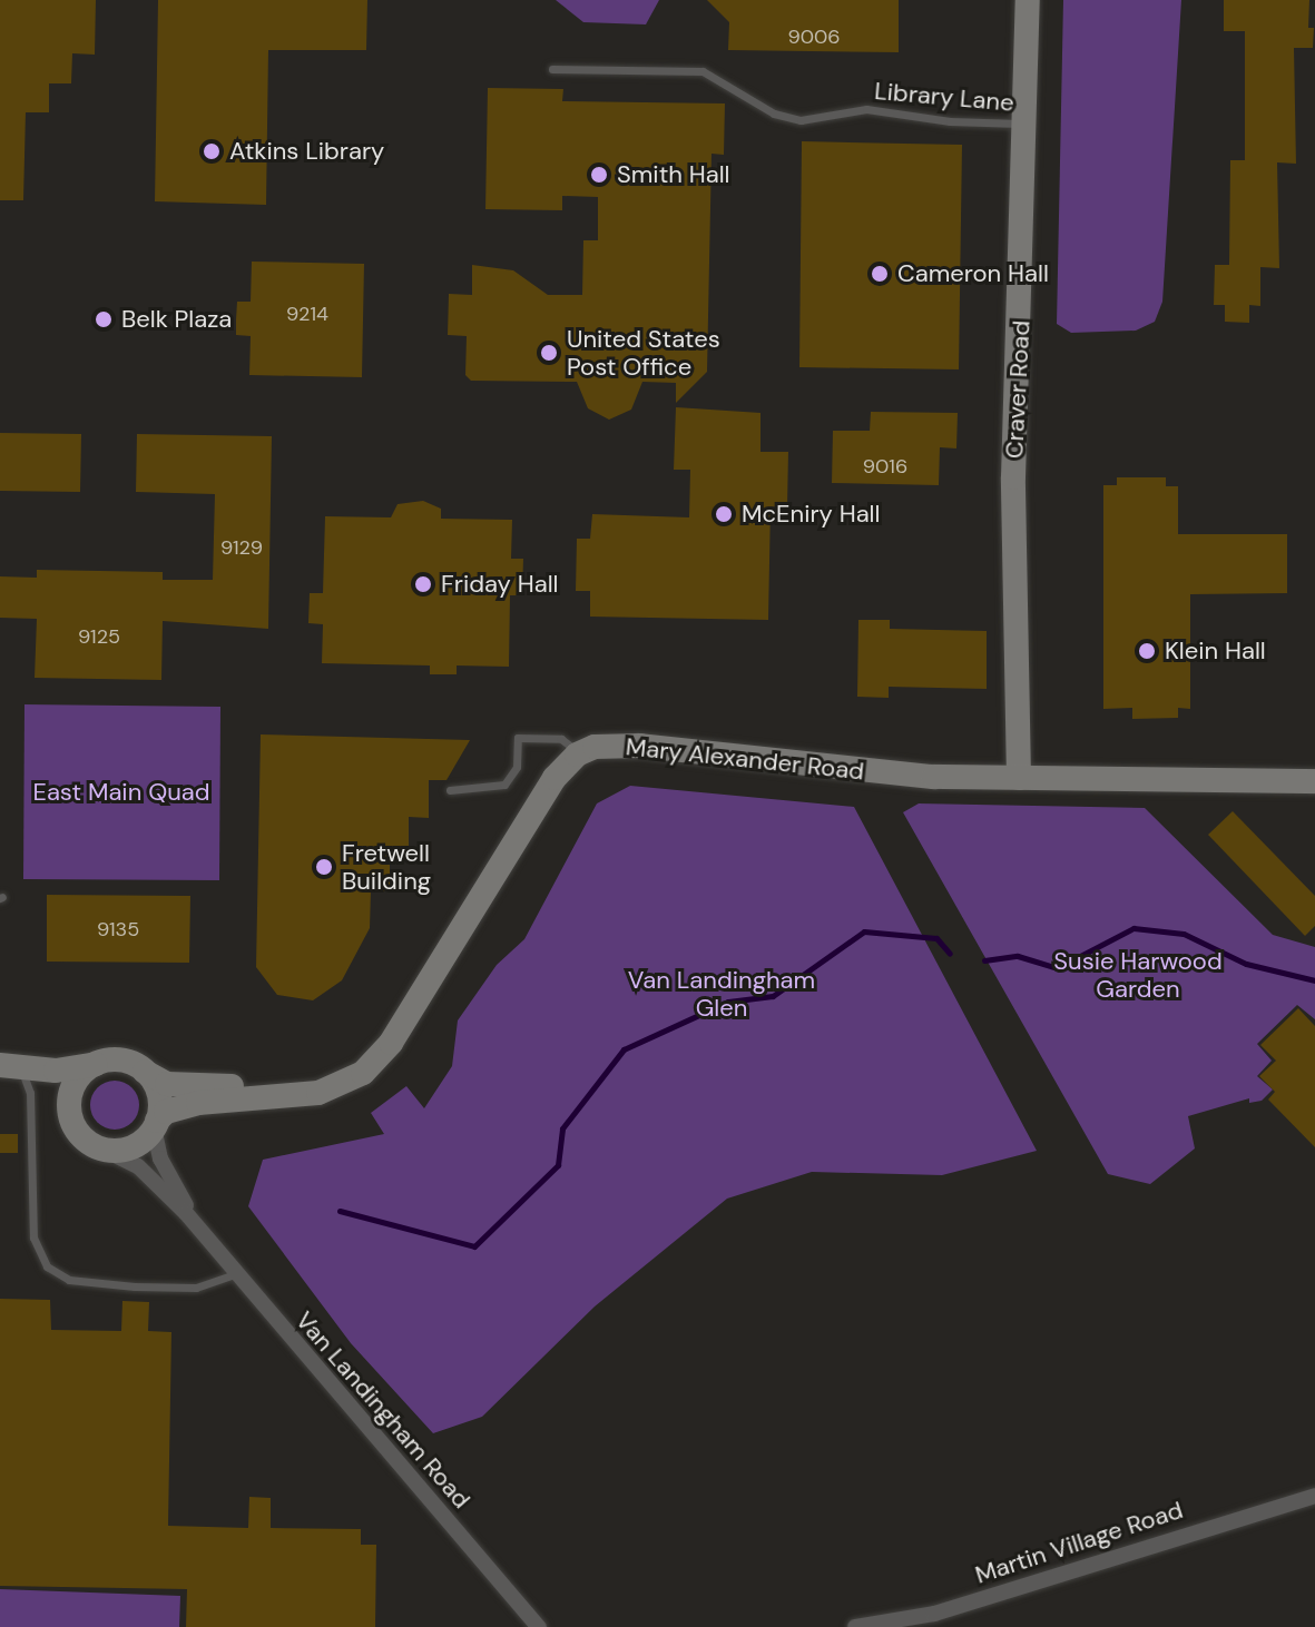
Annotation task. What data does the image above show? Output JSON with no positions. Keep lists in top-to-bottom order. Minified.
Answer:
{"streets":{"street":["Craver Road","Mary Alexander Road","Van Landingham Road","Martin Village Road"],"lane":["Library Lane"]},"crossings":[["Library Lane","Craver Road"],["Craver Road","Mary Alexander Road"]],"parks":["East Main Quad","Susie Harwood Garden","Van Landingham Glen"],"places":["Atkins Library","Smith Hall","Cameron Hall","Belk Plaza","United States Post Office","McEniry Hall","Friday Hall","Klein Hall","Fretwell Building"],"house_numbers":["9006","9214","9016","9129","9125","9135"]}
